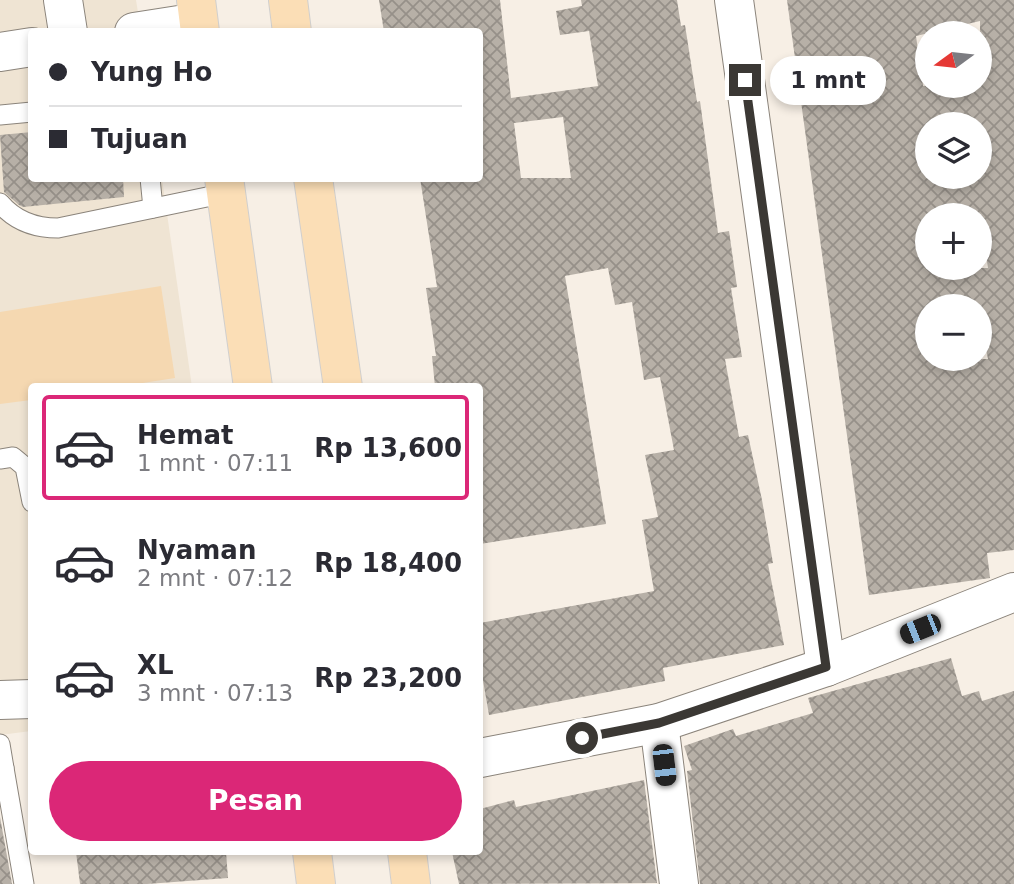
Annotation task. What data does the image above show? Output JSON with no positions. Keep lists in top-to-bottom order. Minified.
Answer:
{"north":"left","page":{"map_buttons":["+","−"],"banner":["Yung Ho","Tujuan"],"bubble":"1 mnt","list":[{"name":"Hemat","note":"1 mnt · 07:11","value":"Rp 13,600"},{"name":"Nyaman","note":"2 mnt · 07:12","value":"Rp 18,400"},{"name":"XL","note":"3 mnt · 07:13","value":"Rp 23,200"}],"buttons":"Pesan"}}
